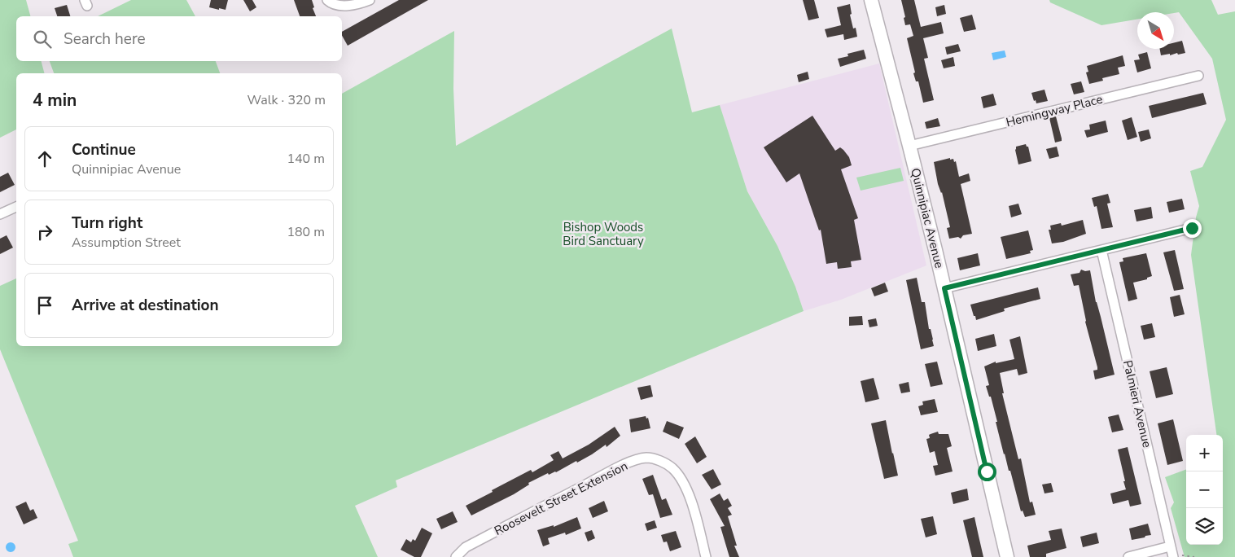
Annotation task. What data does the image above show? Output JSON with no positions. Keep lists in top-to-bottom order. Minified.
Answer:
{"streets":{"main road":["Quinnipiac Avenue"],"street":["Hemingway Place","Palmieri Avenue","Roosevelt Street Extension"]},"crossings":[["Hemingway Place","Quinnipiac Avenue"]],"parks":["Bishop Woods Bird Sanctuary"],"north":"bottom right","page":{"search":"Search here","heading":["4 min","Walk · 320 m"],"list":[["Continue","Quinnipiac Avenue","140 m"],["Turn right","Assumption Street","180 m"],"Arrive at destination"],"map_buttons":["+","−"]}}
